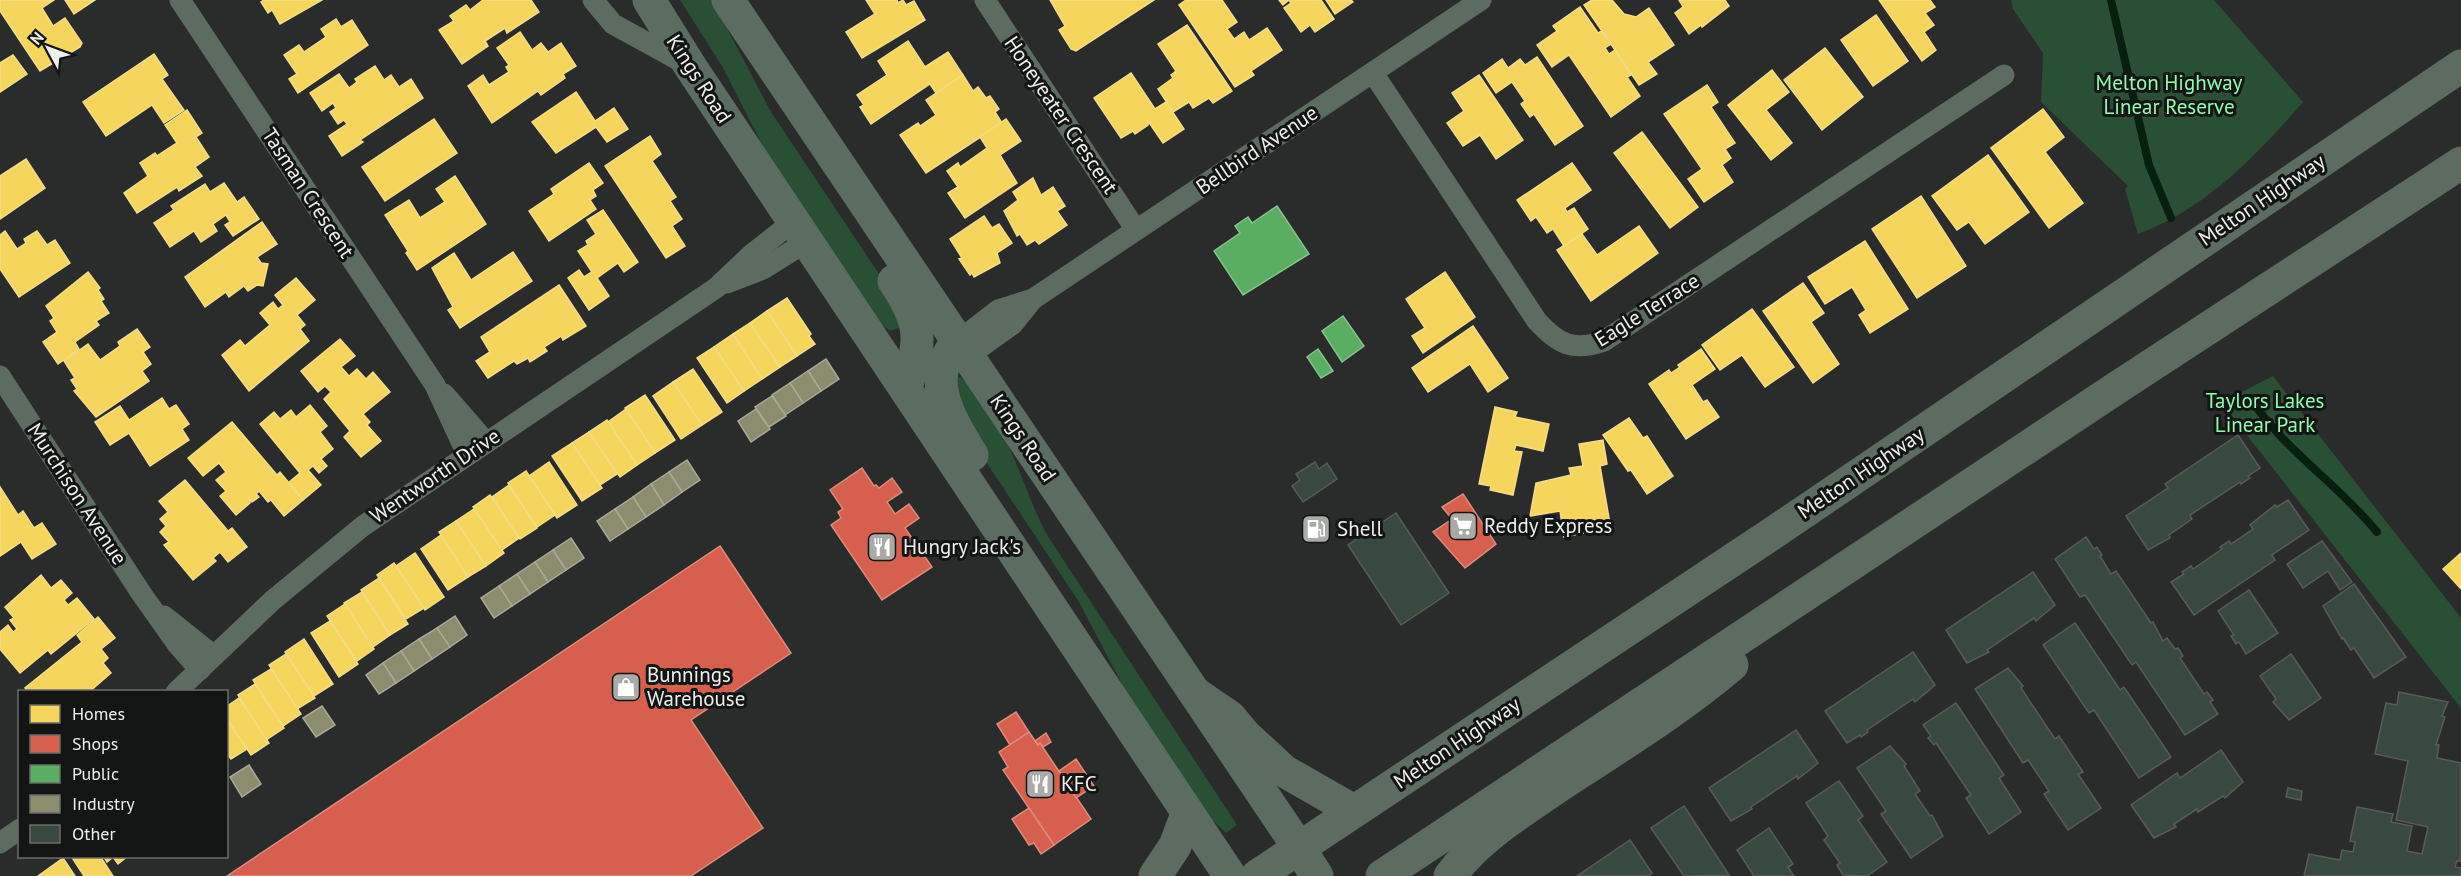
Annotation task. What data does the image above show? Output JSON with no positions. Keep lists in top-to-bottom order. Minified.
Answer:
{"streets":{"highway":["Kings Road","Melton Highway"],"street":["Honeyeater Crescent","Bellbird Avenue","Tasman Crescent","Eagle Terrace","Wentworth Drive","Murchison Avenue"]},"crossings":[["Kings Road","Bellbird Avenue"],["Kings Road","Melton Highway"],["Kings Road","Wentworth Drive"],["Honeyeater Crescent","Bellbird Avenue"],["Bellbird Avenue","Eagle Terrace"],["Tasman Crescent","Wentworth Drive"],["Wentworth Drive","Murchison Avenue"]],"parks":["Melton Highway Linear Reserve","Taylors Lakes Linear Park"],"places":{"supermarket":["Reddy Express"],"fuel station":["Shell"],"restaurant":["Hungry Jack's","KFC"],"shop":["Bunnings Warehouse"]},"legend":["Homes","Shops","Public","Industry","Other"],"north":"top left"}
